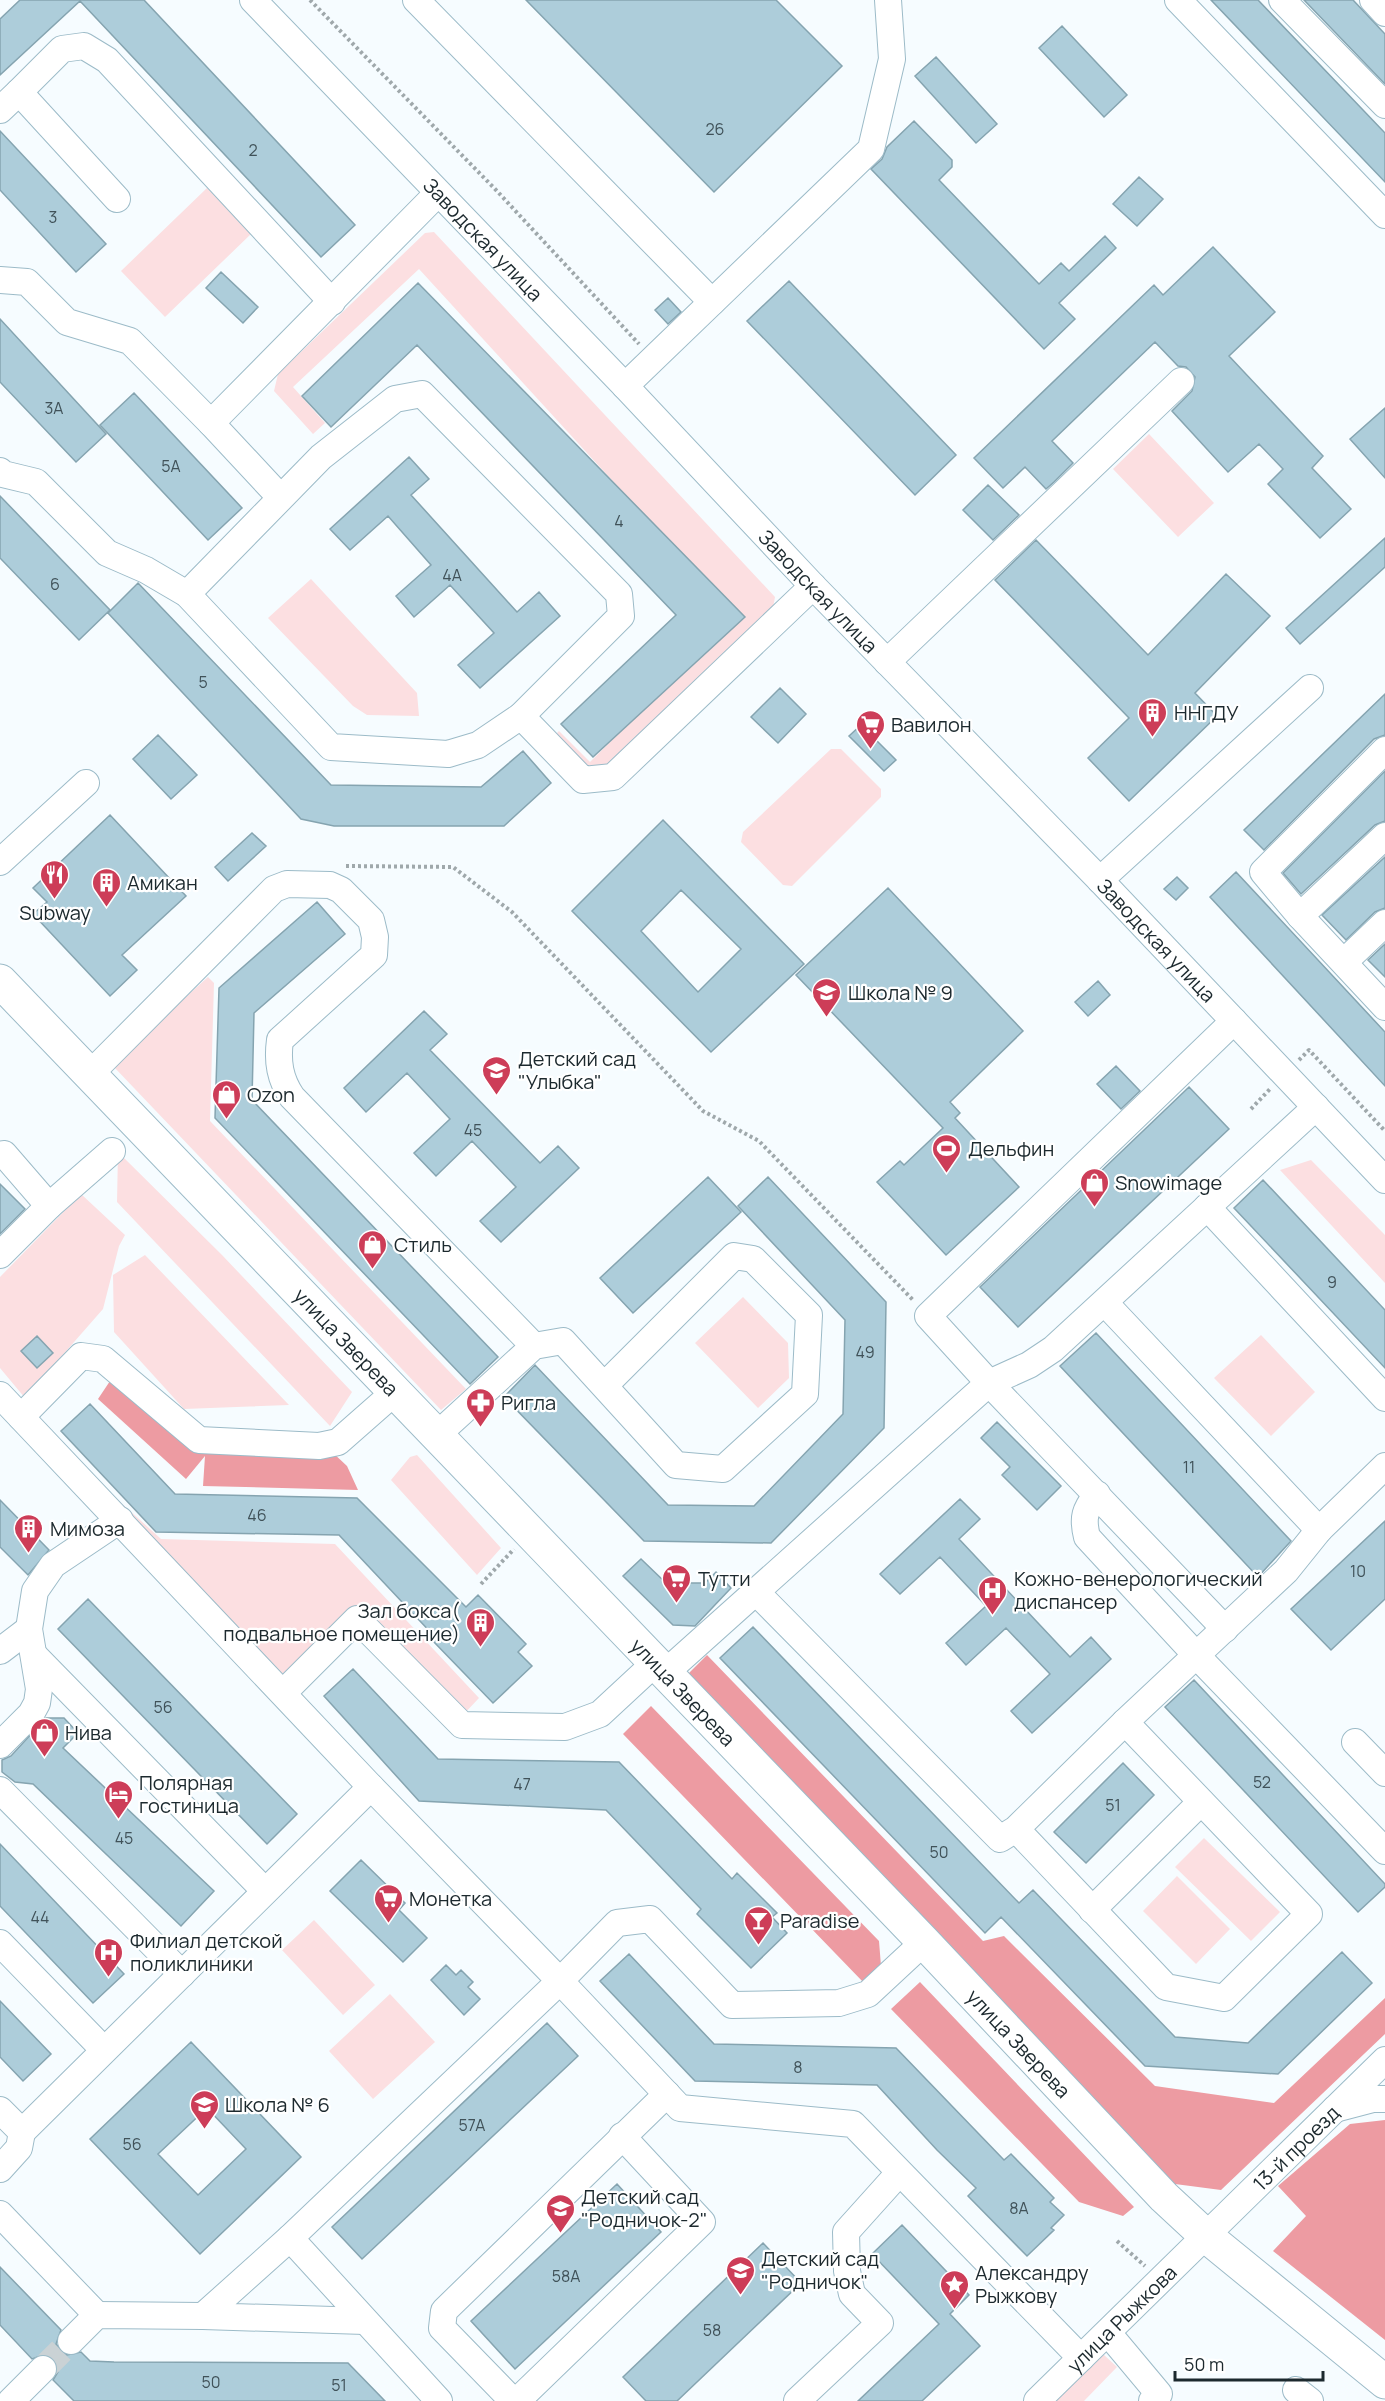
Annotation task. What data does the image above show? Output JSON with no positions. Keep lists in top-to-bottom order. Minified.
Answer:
{"streets":{"main road":["улица Зверева"],"street":["Заводская улица","13-й проезд","улица Рыжкова"]},"crossings":[["улица Зверева","13-й проезд"],["улица Зверева","улица Рыжкова"],["13-й проезд","улица Рыжкова"]],"places":{"building":["ННГДУ","Амикан","Мимоза","Зал бокса( подвальное помещение)"],"supermarket":["Вавилон","Тутти","Монетка"],"restaurant":["Subway"],"school or university":["Школа № 9","Детский сад \"Улыбка\"","Школа № 6","Детский сад \"Родничок-2\"","Детский сад \"Родничок\""],"shop":["Ozon","Snowimage","Стиль","Нива"],"sports":["Дельфин"],"pharmacy":["Ригла"],"hospital":["Кожно-венерологический диспансер","Филиал детской поликлиники"],"hotel":["Полярная гостиница"],"bar":["Paradise"],"place":["Александру Рыжкову"]},"house_numbers":["26","2","3","3А","5А","4","4А","6","5","45","9","49","11","46","10","56","52","47","51","45","50","44","8","57А","56","8А","58А","58","50","51"],"scale_bar":"50 m"}
